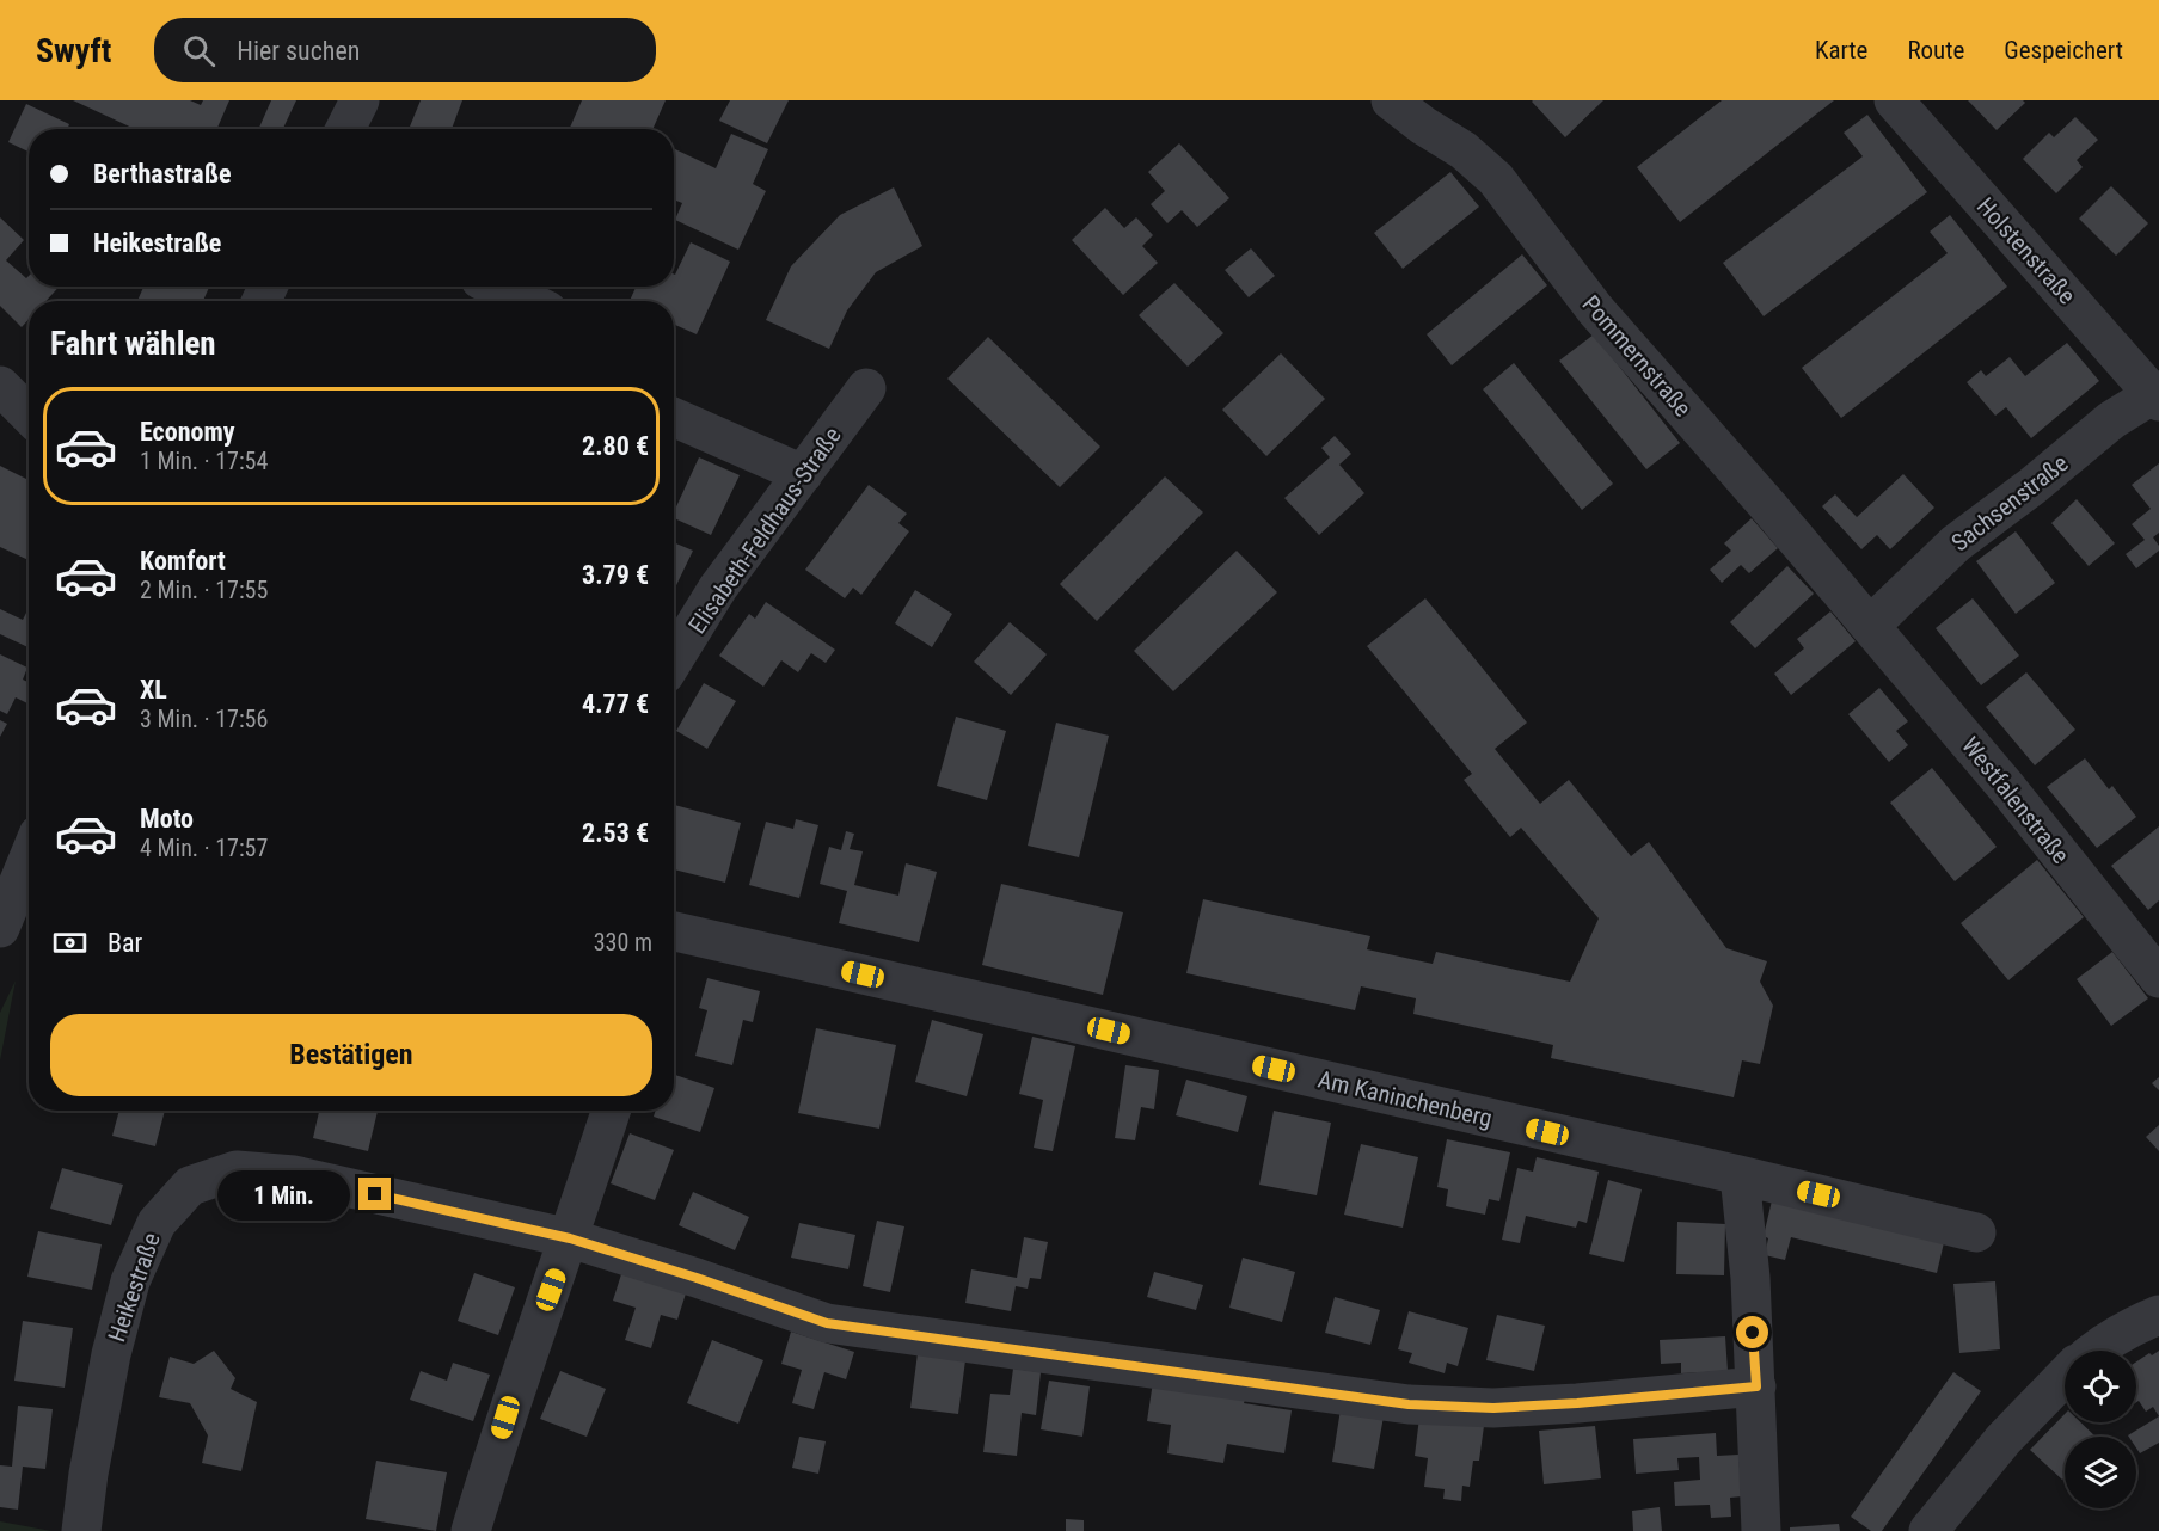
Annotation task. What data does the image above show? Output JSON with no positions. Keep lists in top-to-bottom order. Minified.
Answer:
{"streets":{"street":["Holstenstraße","Pommernstraße","Sachsenstraße","Elisabeth-Feldhaus-Straße","Westfalenstraße","Am Kaninchenberg","Heikestraße"]},"crossings":[["Holstenstraße","Sachsenstraße"],["Pommernstraße","Sachsenstraße"],["Pommernstraße","Westfalenstraße"],["Sachsenstraße","Westfalenstraße"]],"page":{"header":"Swyft","search":"Hier suchen","nav":["Karte","Route","Gespeichert"],"banner":["Berthastraße","Heikestraße"],"heading":"Fahrt wählen","list":[{"name":"Economy","note":"1 Min. · 17:54","value":"2.80 €"},{"name":"Komfort","note":"2 Min. · 17:55","value":"3.79 €"},{"name":"XL","note":"3 Min. · 17:56","value":"4.77 €"},{"name":"Moto","note":"4 Min. · 17:57","value":"2.53 €"}],"pay":["Bar","330 m"],"buttons":"Bestätigen","bubble":"1 Min."}}
